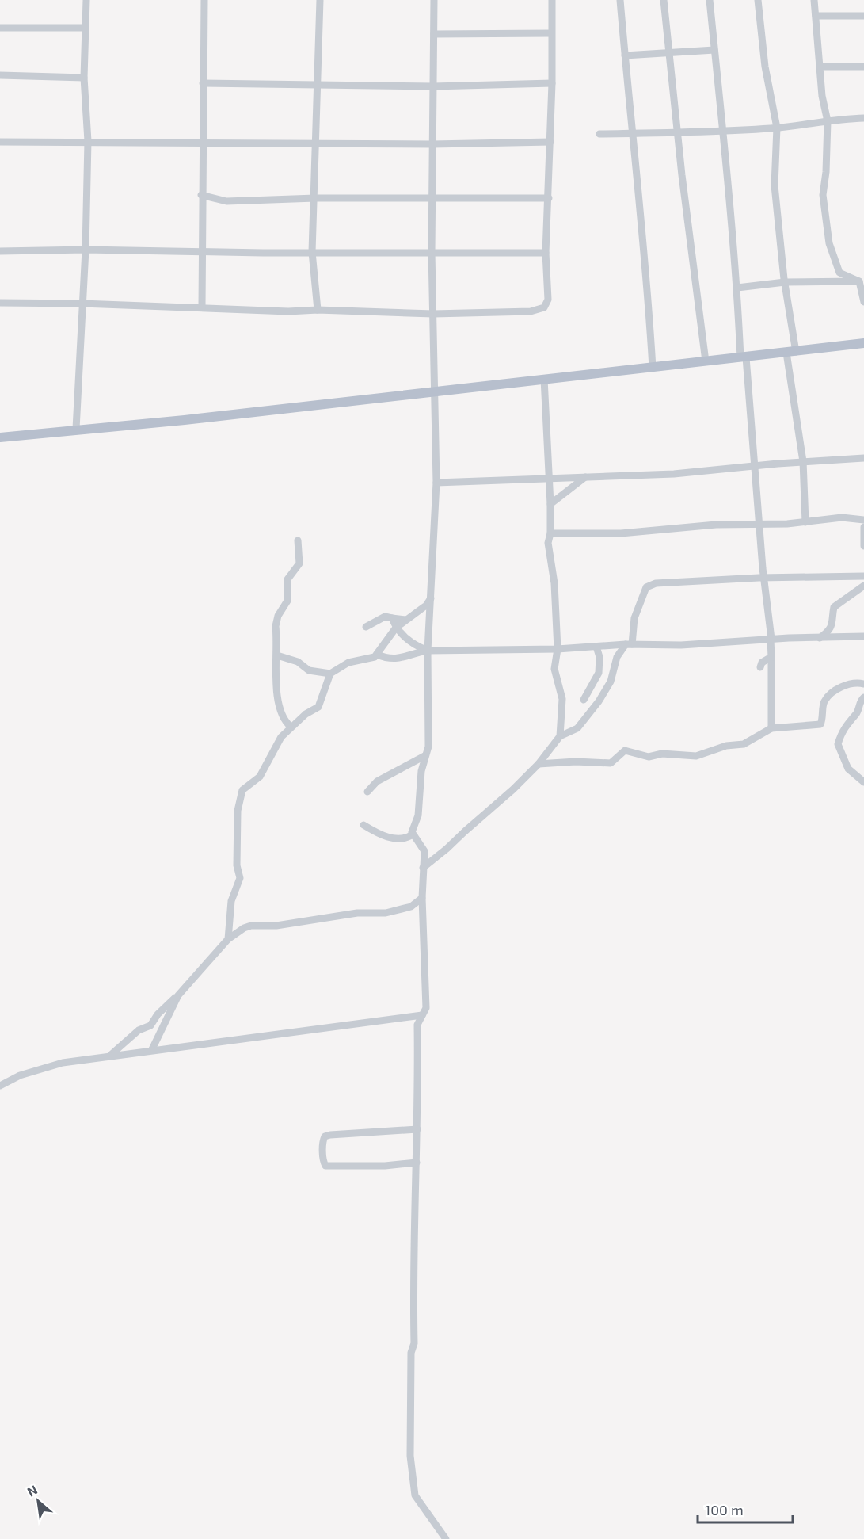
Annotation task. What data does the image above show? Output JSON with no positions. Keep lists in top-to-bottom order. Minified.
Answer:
{"scale_bar":"100 m","north":"top left"}
